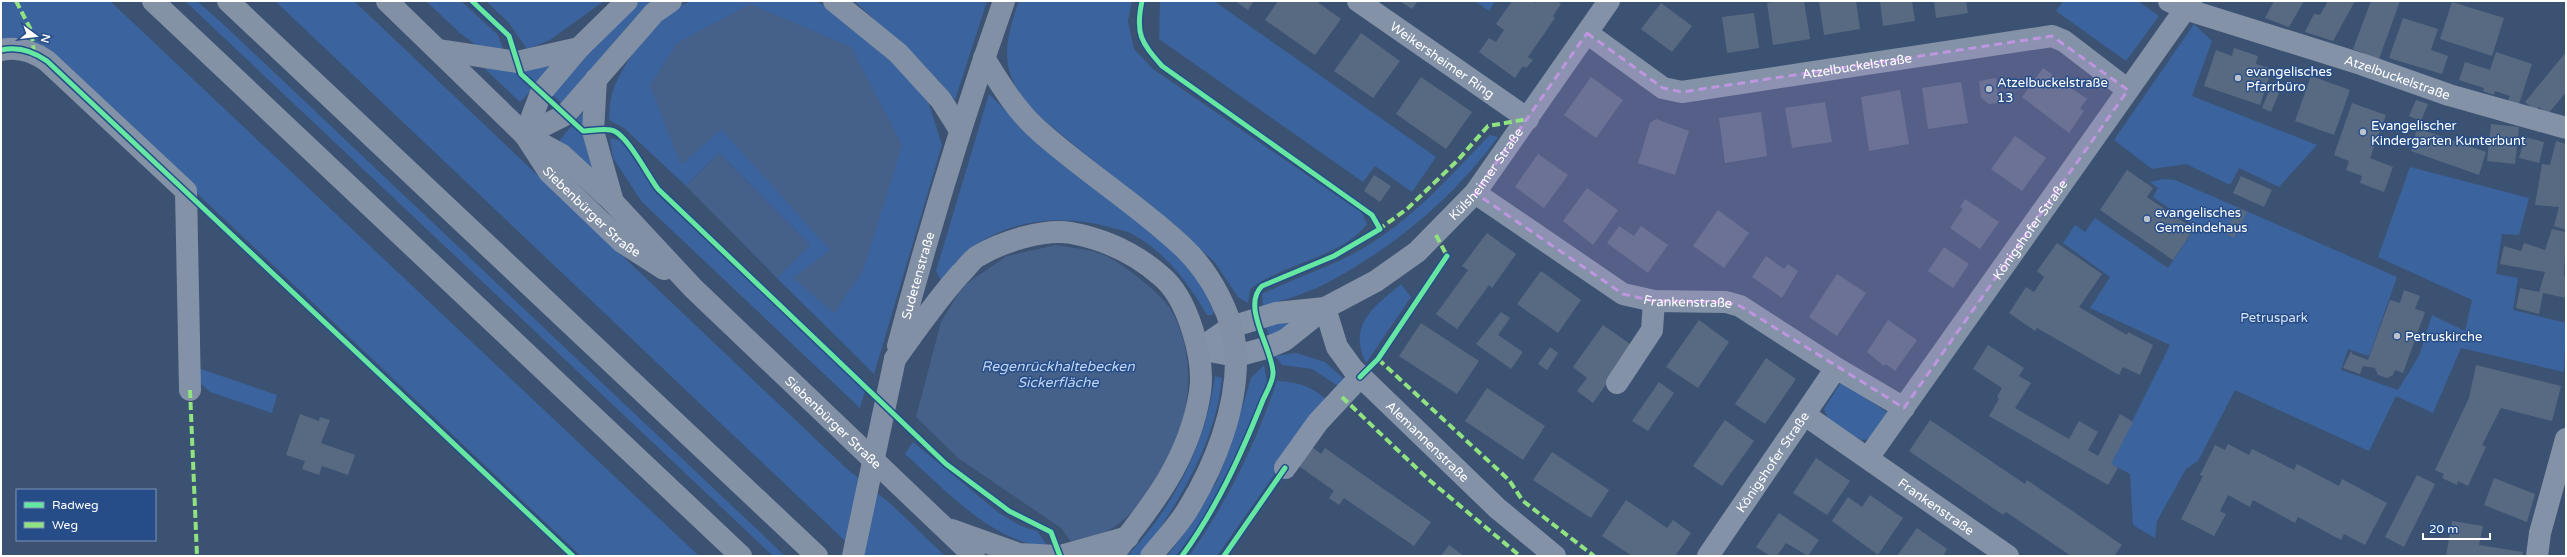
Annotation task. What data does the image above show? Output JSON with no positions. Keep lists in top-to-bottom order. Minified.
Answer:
{"streets":{"main road":["Siebenbürger Straße","Sudetenstraße"],"street":["Weikersheimer Ring","Atzelbuckelstraße","Külsheimer Straße","Königshofer Straße","Frankenstraße","Alemannenstraße"]},"crossings":[["Weikersheimer Ring","Külsheimer Straße"],["Atzelbuckelstraße","Külsheimer Straße"],["Atzelbuckelstraße","Königshofer Straße"],["Külsheimer Straße","Frankenstraße"],["Külsheimer Straße","Alemannenstraße"],["Königshofer Straße","Frankenstraße"]],"water":["Regenrückhaltebecken Sickerfläche"],"parks":["Petruspark"],"places":["evangelisches Pfarrbüro","Atzelbuckelstraße 13","Evangelischer Kindergarten Kunterbunt","evangelisches Gemeindehaus","Petruskirche"],"legend":["Radweg","Weg"],"scale_bar":"20 m","north":"right"}
